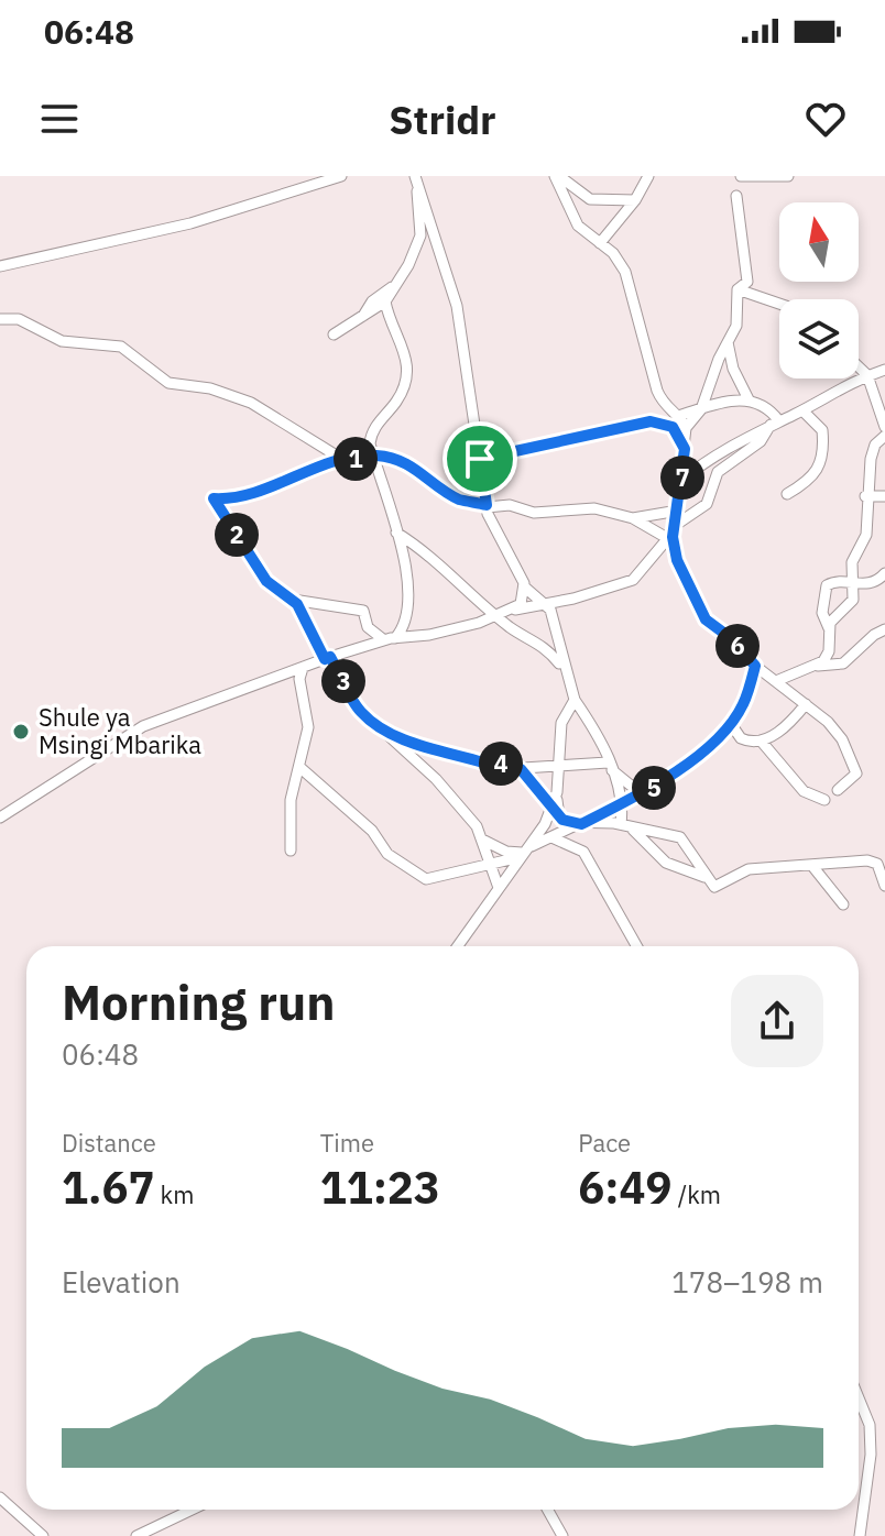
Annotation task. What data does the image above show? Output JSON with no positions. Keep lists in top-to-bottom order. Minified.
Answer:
{"places":["Shule ya Msingi Mbarika"],"north":"top","page":{"status":"06:48","header":"Stridr","pins":["1","7","2","6","3","4","5"],"heading":["Morning run","06:48"],"stats":[["Distance","1.67 km"],["Time","11:23"],["Pace","6:49 /km"]],"chart":["Elevation","178–198 m"]}}
